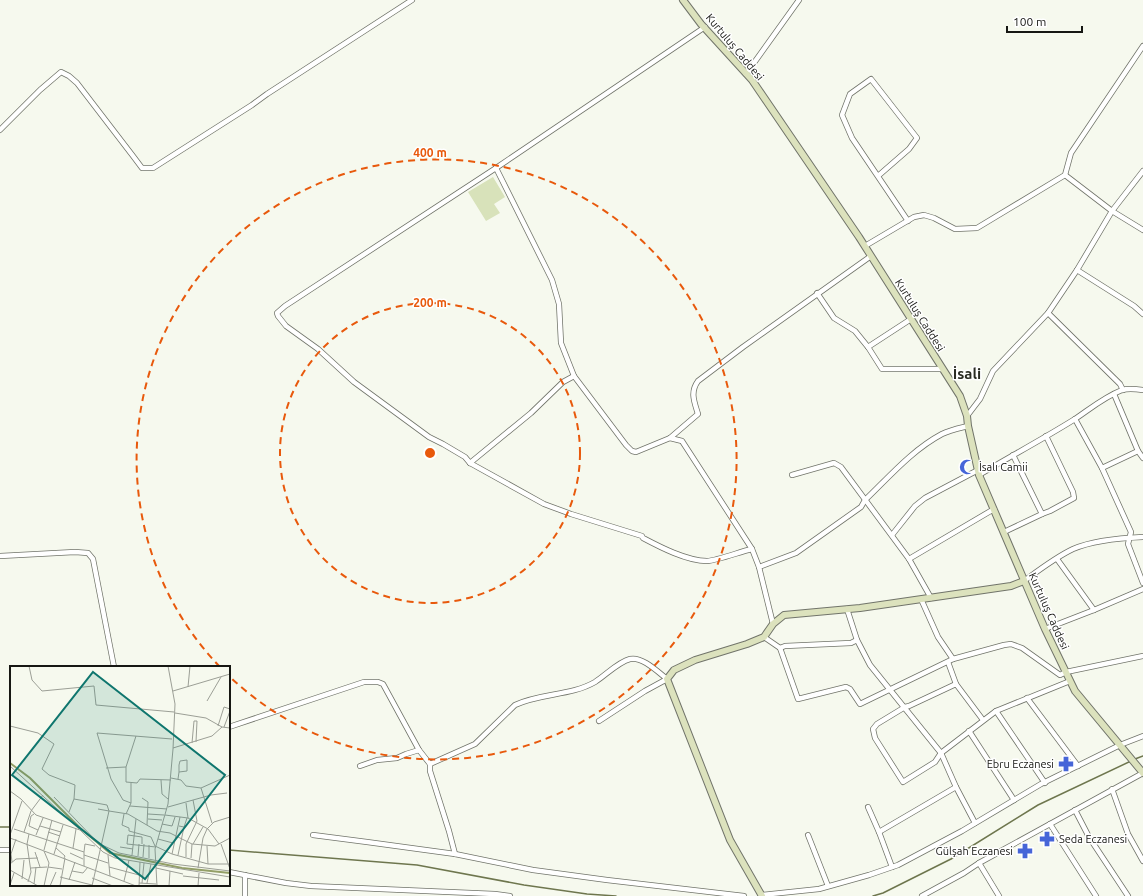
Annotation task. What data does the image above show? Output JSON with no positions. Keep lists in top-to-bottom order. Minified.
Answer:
{"streets":{"main road":["Kurtuluş Caddesi"]},"districts":["İsali"],"places":{"mosque":["İsalı Camii"],"pharmacy":["Ebru Eczanesi","Seda Eczanesi","Gülşah Eczanesi"]},"scale_bar":"100 m","rings":["400 m","200 m"]}
